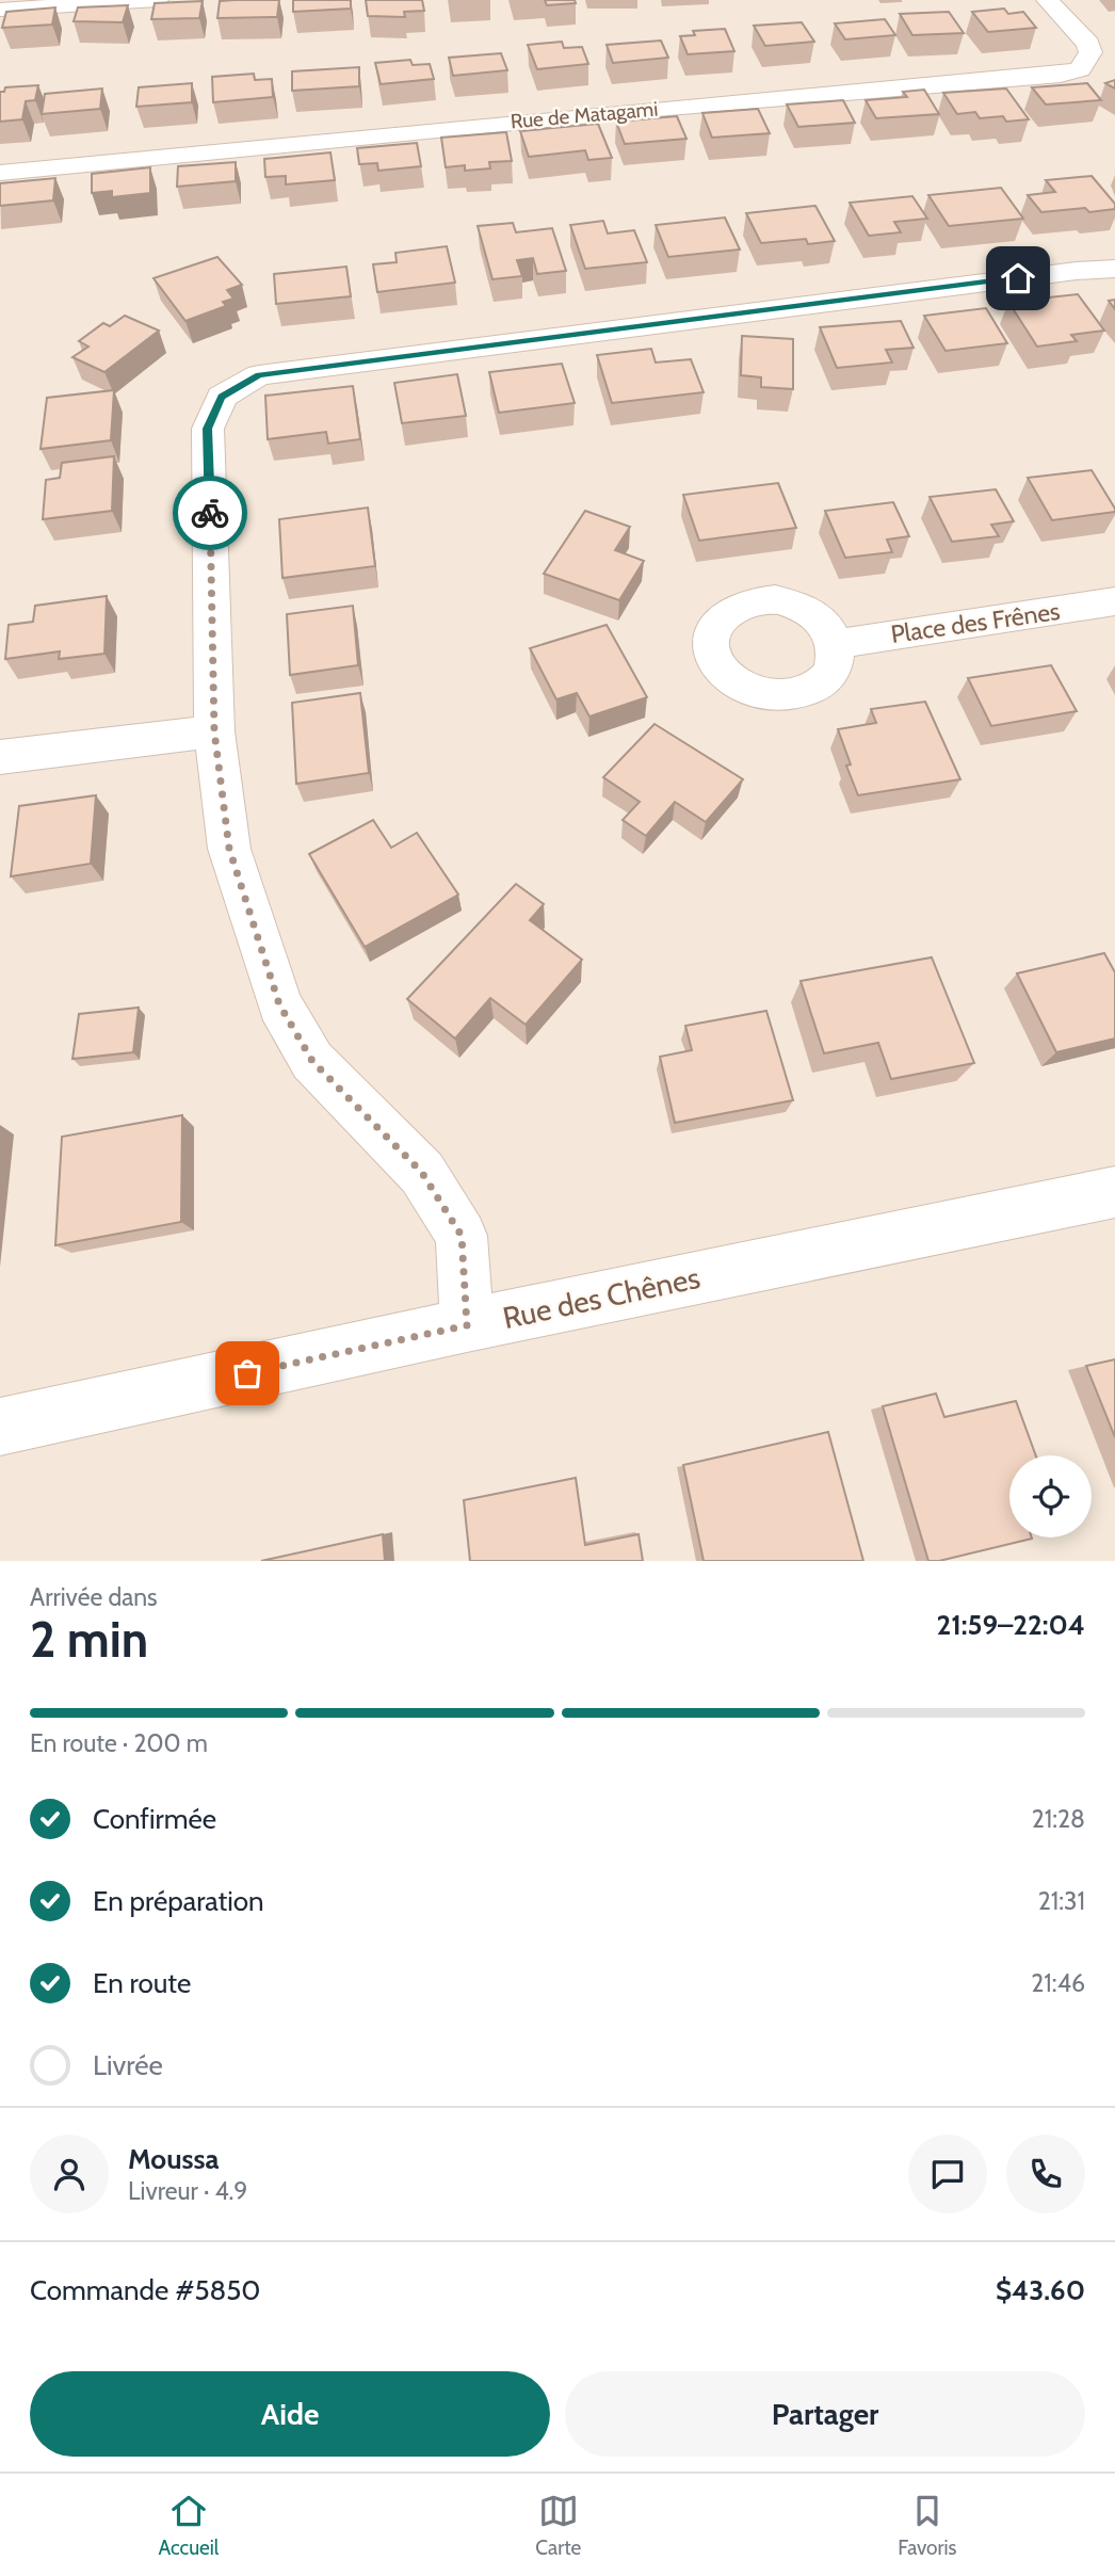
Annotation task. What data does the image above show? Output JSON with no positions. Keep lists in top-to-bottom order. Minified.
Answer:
{"streets":{"street":["Rue de Matagami","Place des Frênes","Rue des Chênes"]},"page":{"heading":["2 min","Arrivée dans","21:59–22:04"],"panel":["Moussa","Livreur · 4.9","Commande #5850","$43.60"],"bar":"En route · 200 m","list":[["Confirmée","21:28"],["En préparation","21:31"],["En route","21:46"],"Livrée"],"buttons":["Aide","Partager"],"tabs":["Accueil","Carte","Favoris"]}}
